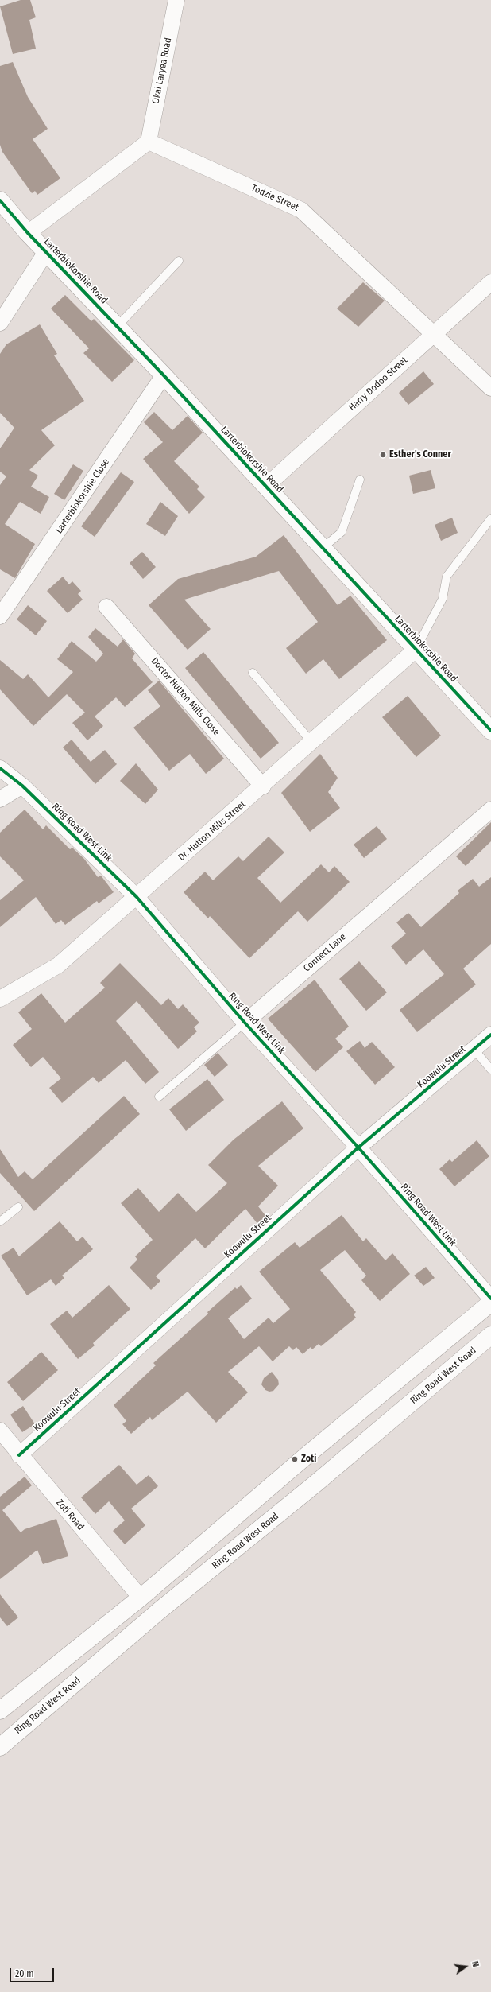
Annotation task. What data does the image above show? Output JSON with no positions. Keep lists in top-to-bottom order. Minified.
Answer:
{"streets":{"main road":["Larterbiokorshie Road","Ring Road West Road"],"street":["Okai Laryea Road","Todzie Street","Harry Dodoo Street","Larterbiokorshie Close","Doctor Hutton Mills Close","Dr. Hutton Mills Street","Ring Road West Link","Connect Lane","Koowulu Street","Zoti Road"]},"crossings":[["Okai Laryea Road","Todzie Street"],["Todzie Street","Harry Dodoo Street"],["Larterbiokorshie Road","Harry Dodoo Street"],["Larterbiokorshie Road","Larterbiokorshie Close"],["Larterbiokorshie Road","Dr. Hutton Mills Street"],["Doctor Hutton Mills Close","Dr. Hutton Mills Street"],["Dr. Hutton Mills Street","Ring Road West Link"],["Ring Road West Link","Connect Lane"],["Ring Road West Link","Koowulu Street"],["Koowulu Street","Zoti Road"]],"places":["Esther's Conner","Zoti"],"scale_bar":"20 m","north":"right"}
